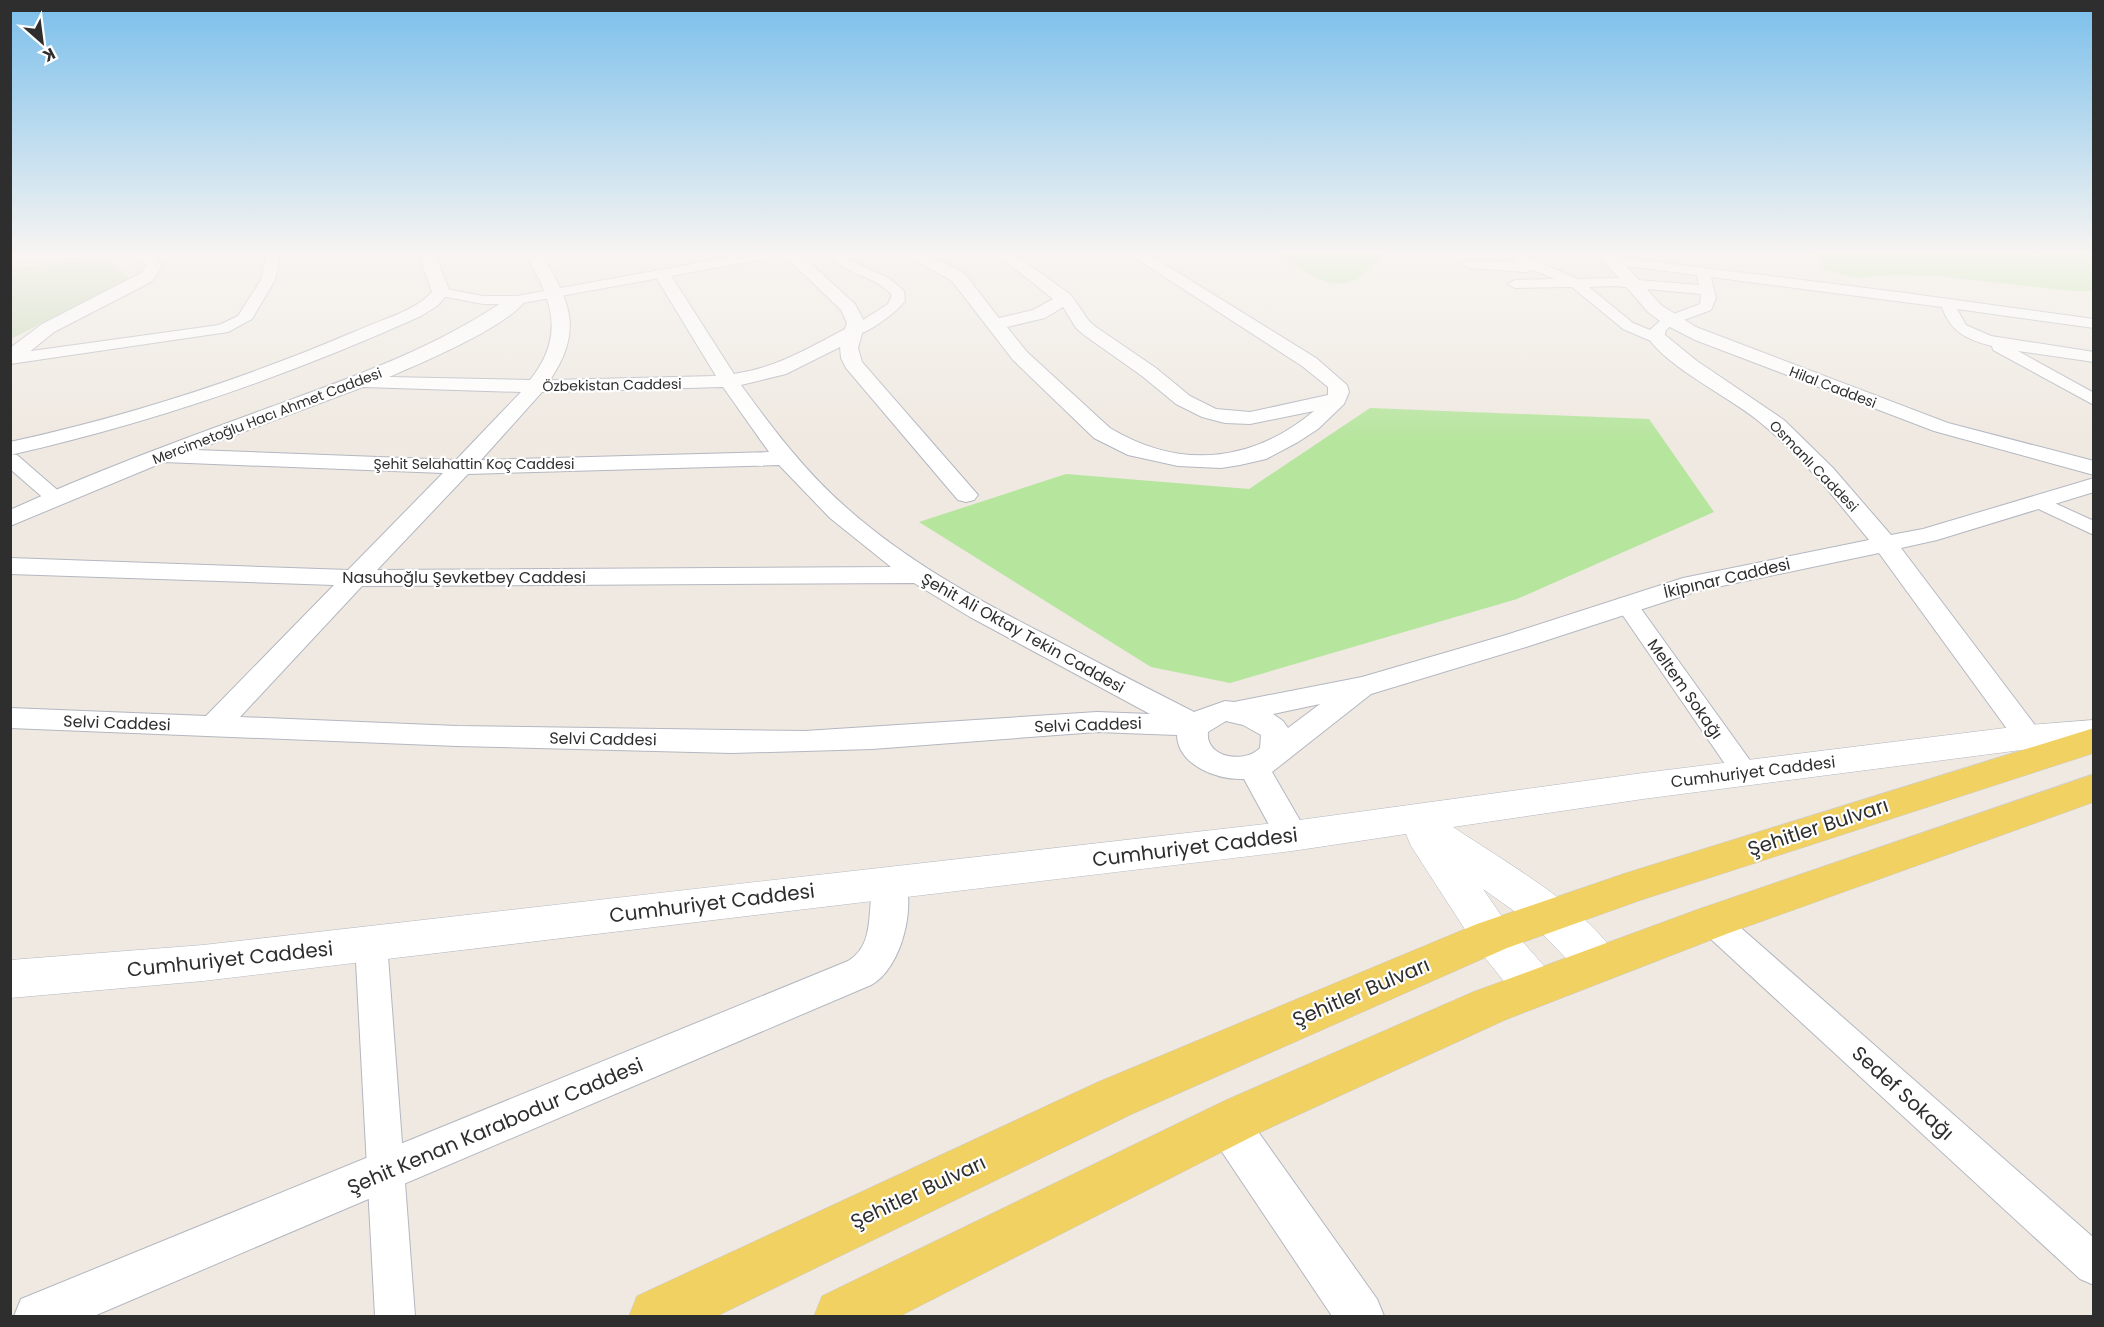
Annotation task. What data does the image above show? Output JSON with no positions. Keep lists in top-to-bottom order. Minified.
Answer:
{"streets":{"main road":["Cumhuriyet Caddesi","Şehitler Bulvarı"],"street":["Özbekistan Caddesi","Hilal Caddesi","Mercimetoğlu Hacı Ahmet Caddesi","Şehit Selahattin Koç Caddesi","Osmanlı Caddesi","Nasuhoğlu Şevketbey Caddesi","İkipınar Caddesi","Şehit Ali Oktay Tekin Caddesi","Meltem Sokağı","Selvi Caddesi","Sedef Sokağı","Şehit Kenan Karabodur Caddesi"]},"crossings":[["Özbekistan Caddesi","Mercimetoğlu Hacı Ahmet Caddesi"],["Özbekistan Caddesi","Şehit Ali Oktay Tekin Caddesi"],["Hilal Caddesi","Osmanlı Caddesi"],["Mercimetoğlu Hacı Ahmet Caddesi","Şehit Selahattin Koç Caddesi"],["Şehit Selahattin Koç Caddesi","Şehit Ali Oktay Tekin Caddesi"],["Osmanlı Caddesi","İkipınar Caddesi"],["Osmanlı Caddesi","Cumhuriyet Caddesi"],["Nasuhoğlu Şevketbey Caddesi","Şehit Ali Oktay Tekin Caddesi"],["İkipınar Caddesi","Şehit Ali Oktay Tekin Caddesi"],["İkipınar Caddesi","Meltem Sokağı"],["İkipınar Caddesi","Selvi Caddesi"],["Şehit Ali Oktay Tekin Caddesi","Selvi Caddesi"],["Meltem Sokağı","Cumhuriyet Caddesi"],["Cumhuriyet Caddesi","Şehit Kenan Karabodur Caddesi"]],"north":"bottom right"}
